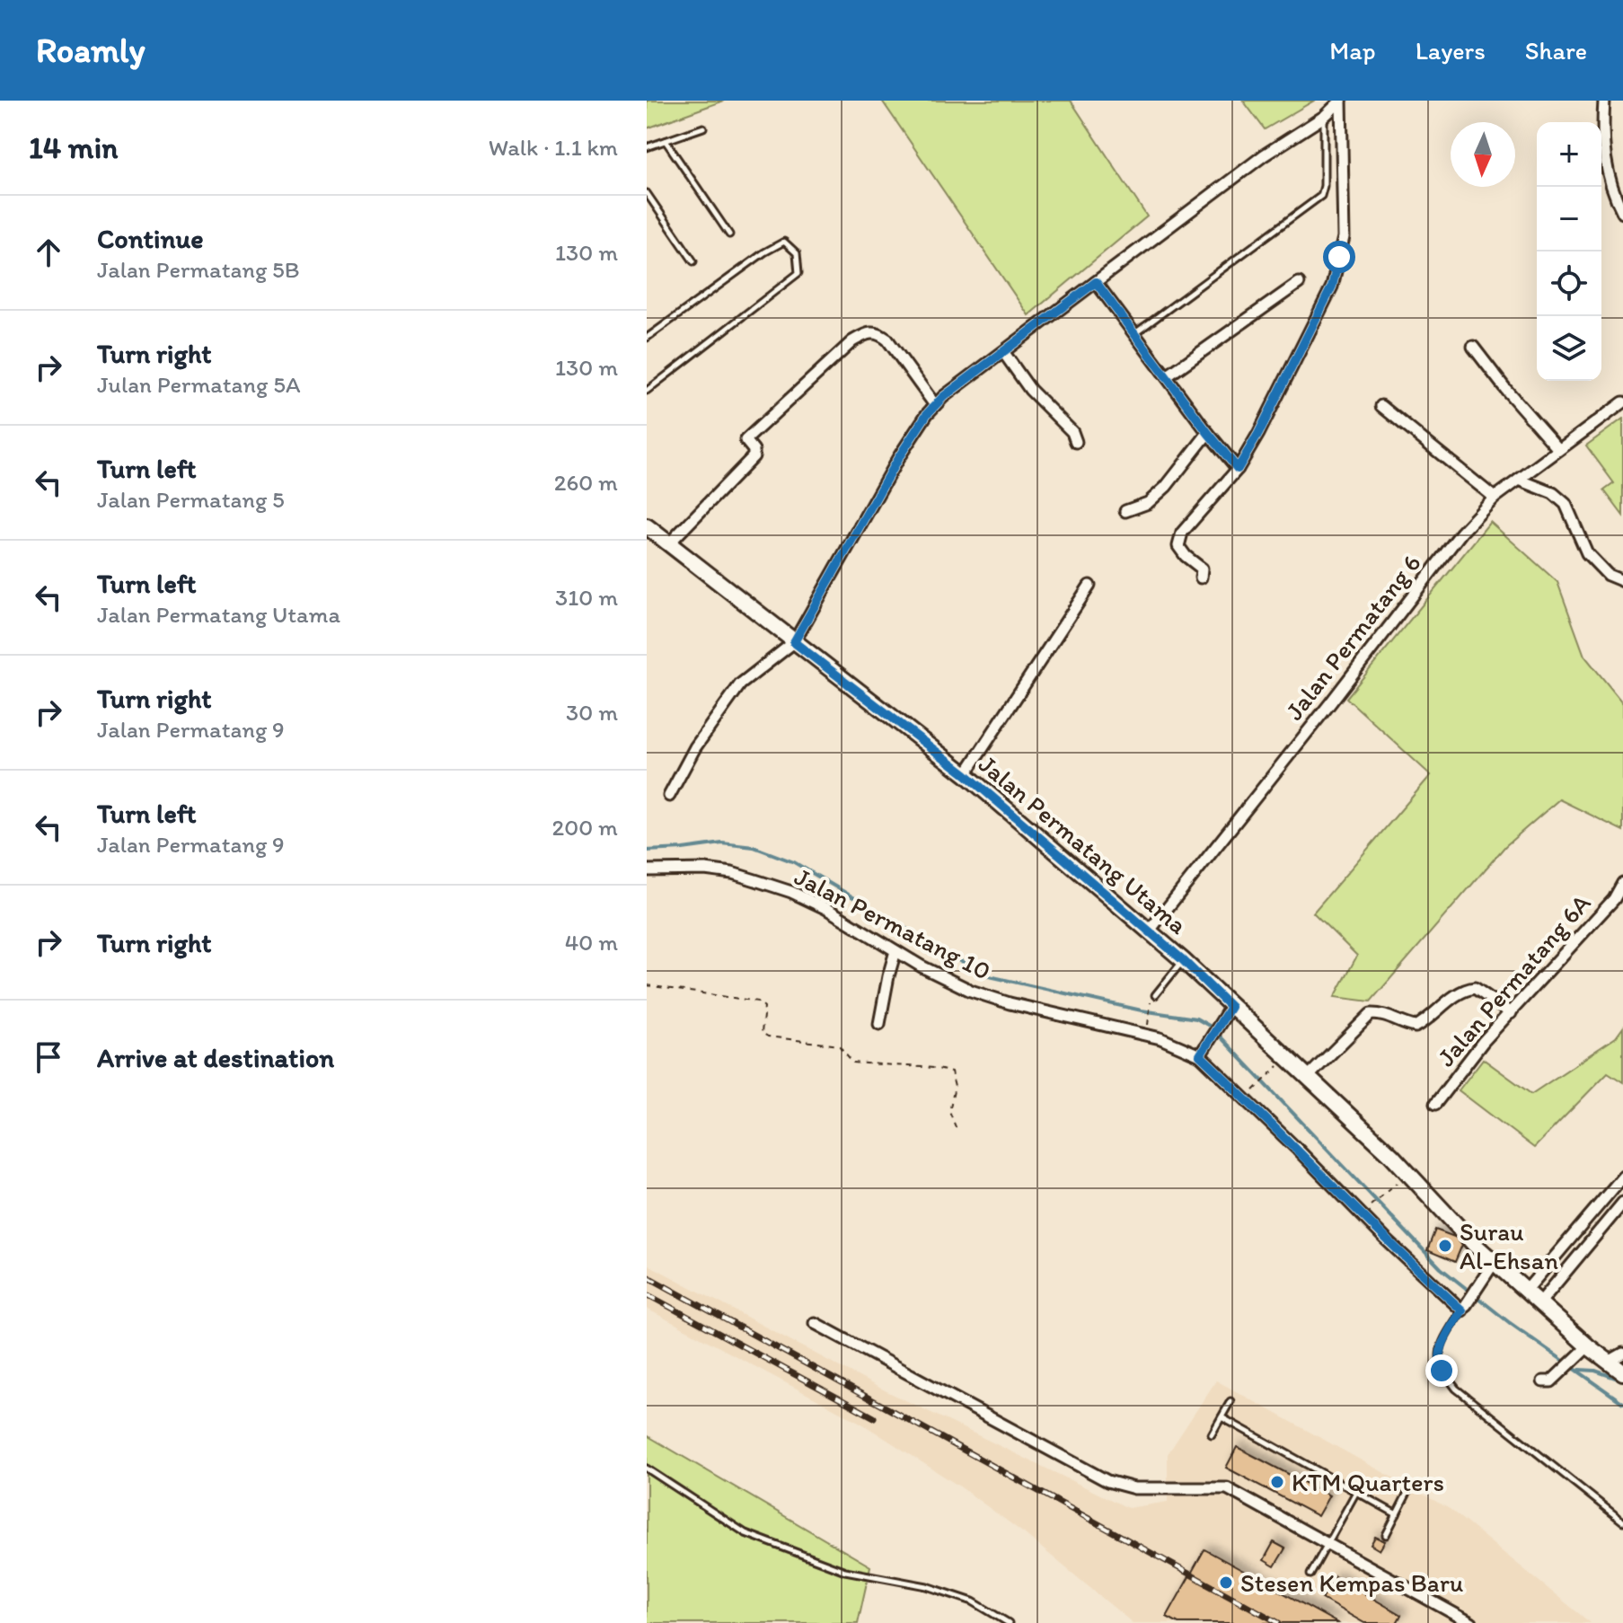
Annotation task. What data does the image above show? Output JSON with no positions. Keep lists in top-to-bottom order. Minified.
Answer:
{"streets":{"street":["Jalan Permatang 6","Jalan Permatang Utama","Jalan Permatang 10","Jalan Permatang 6A"]},"crossings":[["Jalan Permatang 6","Jalan Permatang Utama"]],"places":["Surau Al-Ehsan","KTM Quarters","Stesen Kempas Baru"],"north":"bottom","page":{"header":"Roamly","nav":["Map","Layers","Share"],"heading":["14 min","Walk · 1.1 km"],"map_buttons":["+","−"],"list":[["Continue","Jalan Permatang 5B","130 m"],["Turn right","Julan Permatang 5A","130 m"],["Turn left","Jalan Permatang 5","260 m"],["Turn left","Jalan Permatang Utama","310 m"],["Turn right","Jalan Permatang 9","30 m"],["Turn left","Jalan Permatang 9","200 m"],["Turn right","40 m"],"Arrive at destination"]}}
